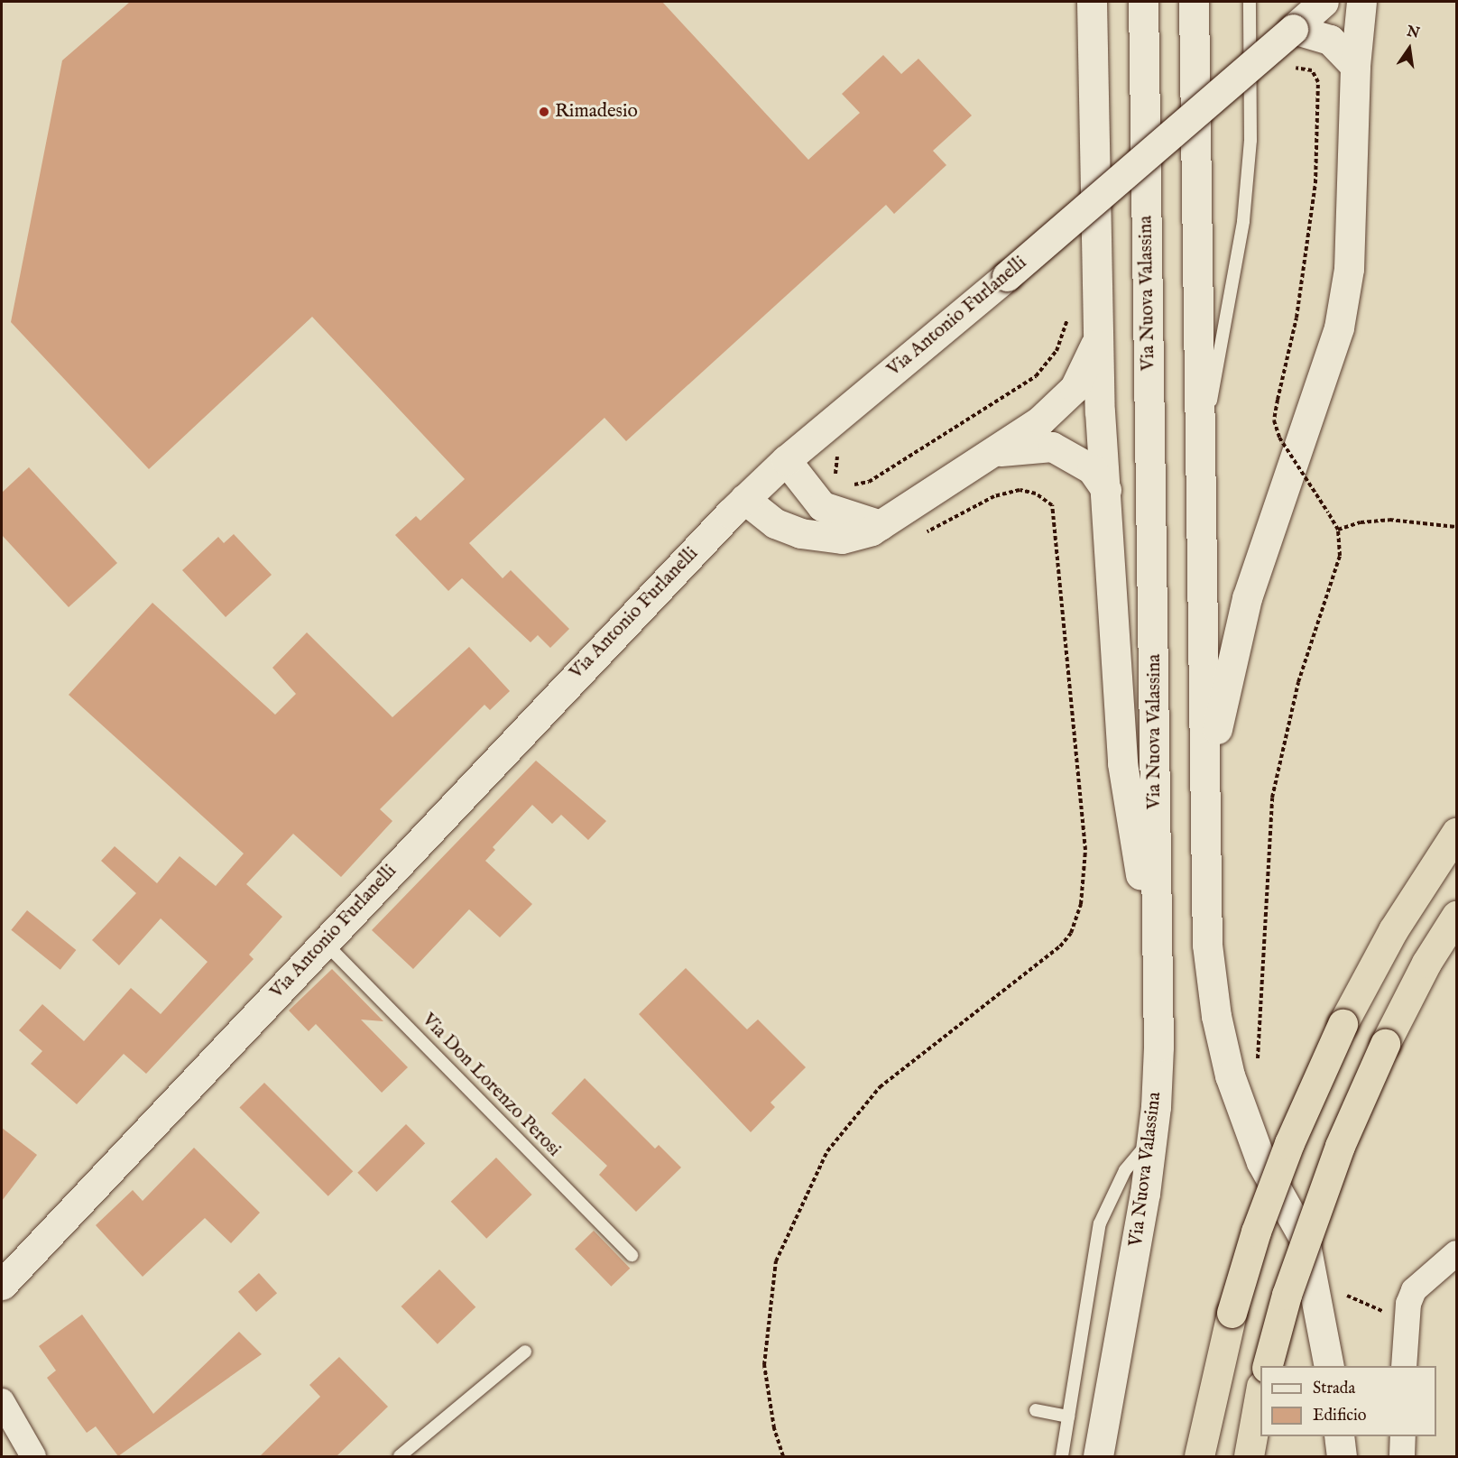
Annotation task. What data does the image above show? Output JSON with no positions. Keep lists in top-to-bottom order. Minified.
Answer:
{"streets":{"main road":["Via Nuova Valassina","Via Antonio Furlanelli"],"lane":["Via Don Lorenzo Perosi"]},"crossings":[["Via Antonio Furlanelli","Via Don Lorenzo Perosi"]],"places":["Rimadesio"],"legend":["Strada","Edificio"],"north":"top"}
